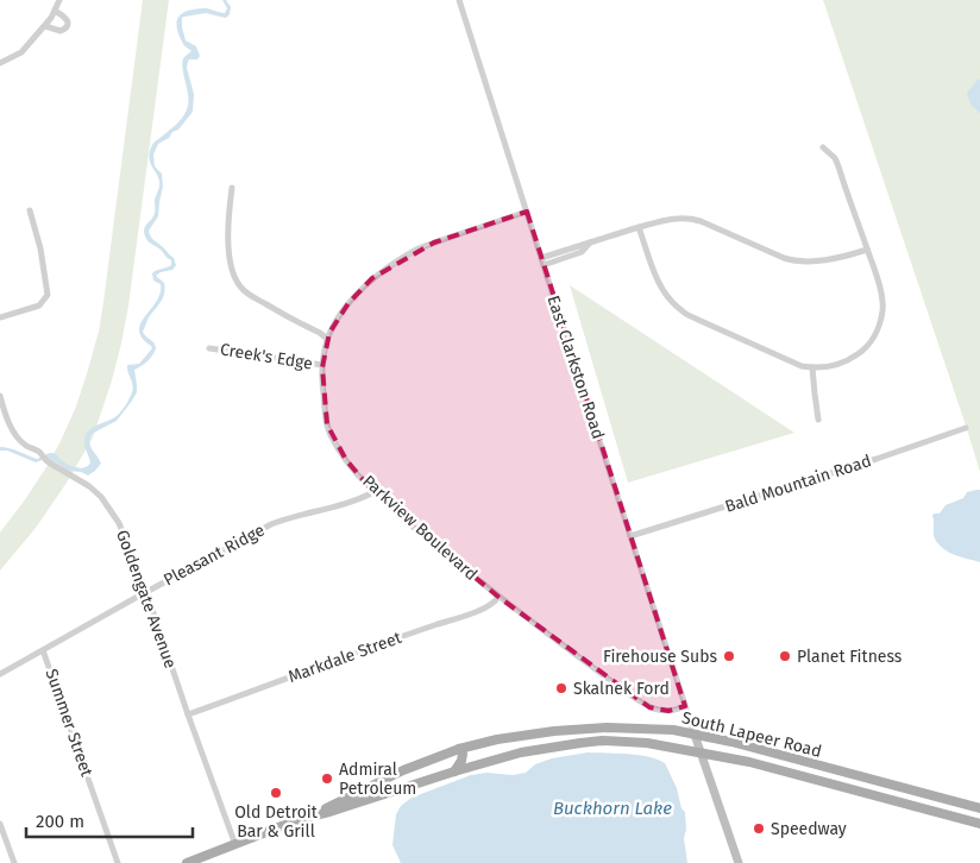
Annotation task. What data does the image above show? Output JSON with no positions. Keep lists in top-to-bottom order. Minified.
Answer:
{"streets":{"main road":["South Lapeer Road"],"street":["Creek's Edge","East Clarkston Road","Bald Mountain Road","Parkview Boulevard","Pleasant Ridge","Goldengate Avenue","Markdale Street","Summer Street"]},"crossings":[["Creek's Edge","Parkview Boulevard"],["East Clarkston Road","Bald Mountain Road"],["East Clarkston Road","Parkview Boulevard"],["East Clarkston Road","South Lapeer Road"],["Parkview Boulevard","Pleasant Ridge"],["Parkview Boulevard","Markdale Street"],["Pleasant Ridge","Goldengate Avenue"],["Pleasant Ridge","Summer Street"],["Goldengate Avenue","Markdale Street"],["Goldengate Avenue","South Lapeer Road"]],"water":["Buckhorn Lake"],"places":["Firehouse Subs","Planet Fitness","Skalnek Ford","Admiral Petroleum","Old Detroit Bar & Grill","Speedway"],"scale_bar":"200 m"}
